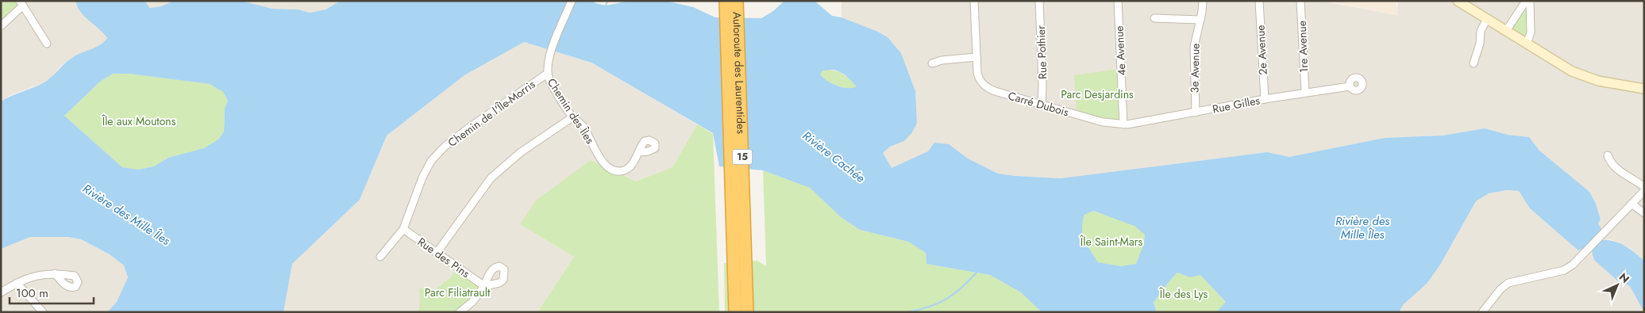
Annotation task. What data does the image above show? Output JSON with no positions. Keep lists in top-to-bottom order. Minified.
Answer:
{"streets":{"highway":["Autoroute des Laurentides","15"],"street":["1re Avenue","2e Avenue","4e Avenue","Rue Pothier","3e Avenue","Carré Dubois","Rue Gilles","Chemin des Îles","Chemin de l'Île-Morris","Rue des Pins"]},"crossings":[["1re Avenue","Rue Gilles"],["2e Avenue","Rue Gilles"],["4e Avenue","Carré Dubois"],["4e Avenue","Rue Gilles"],["Rue Pothier","Carré Dubois"],["3e Avenue","Rue Gilles"],["Carré Dubois","Rue Gilles"],["Chemin des Îles","Chemin de l'Île-Morris"],["Chemin de l'Île-Morris","Rue des Pins"]],"water":["Rivière Cachée","Rivière des Mille Îles"],"parks":["Parc Desjardins","Île aux Moutons","Île Saint-Mars","Parc Filiatrault","Île des Lys"],"scale_bar":"100 m","north":"top right"}
